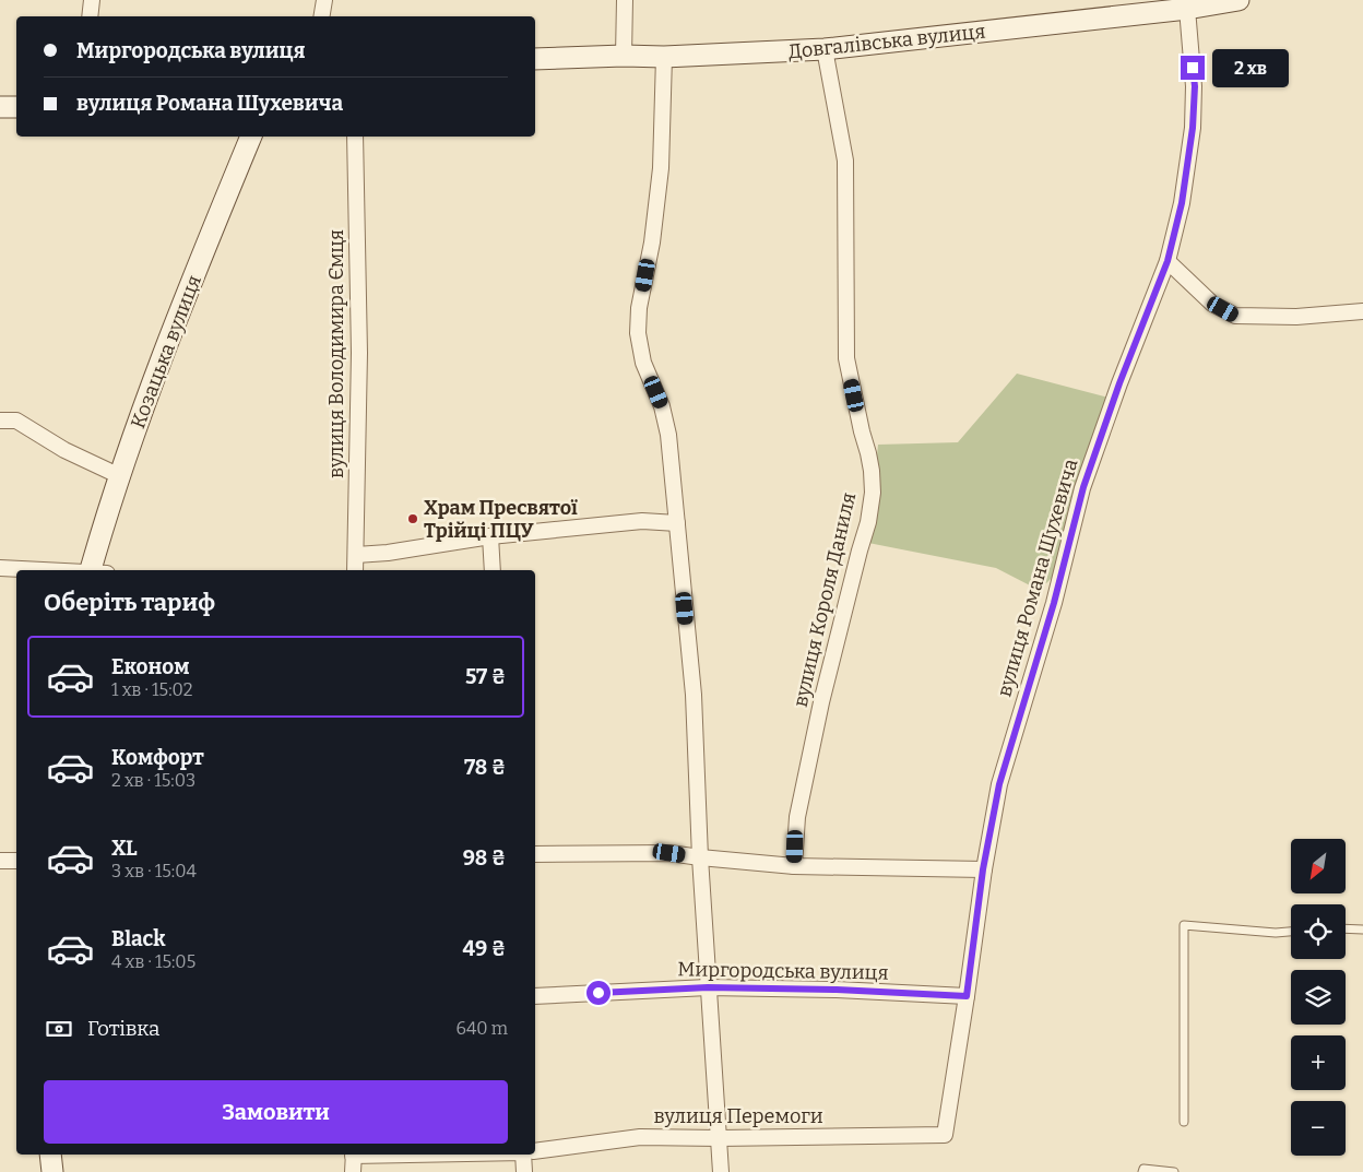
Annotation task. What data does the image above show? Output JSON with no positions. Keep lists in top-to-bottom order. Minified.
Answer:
{"streets":{"street":["Довгалівська вулиця","Козацька вулиця","вулиця Володимира Ємця","вулиця Романа Шухевича","вулиця Короля Даниля","Миргородська вулиця","вулиця Перемоги"]},"crossings":[["Довгалівська вулиця","вулиця Романа Шухевича"],["Довгалівська вулиця","вулиця Короля Даниля"],["вулиця Романа Шухевича","Миргородська вулиця"],["вулиця Романа Шухевича","вулиця Перемоги"]],"places":["Храм Пресвятої Трійці ПЦУ"],"north":"bottom left","page":{"banner":["Миргородська вулиця","вулиця Романа Шухевича"],"bubble":"2 хв","heading":"Оберіть тариф","list":[{"name":"Економ","note":"1 хв · 15:02","value":"57 ₴"},{"name":"Комфорт","note":"2 хв · 15:03","value":"78 ₴"},{"name":"XL","note":"3 хв · 15:04","value":"98 ₴"},{"name":"Black","note":"4 хв · 15:05","value":"49 ₴"}],"map_buttons":["+","−"],"pay":["Готівка","640 m"],"buttons":"Замовити"}}
